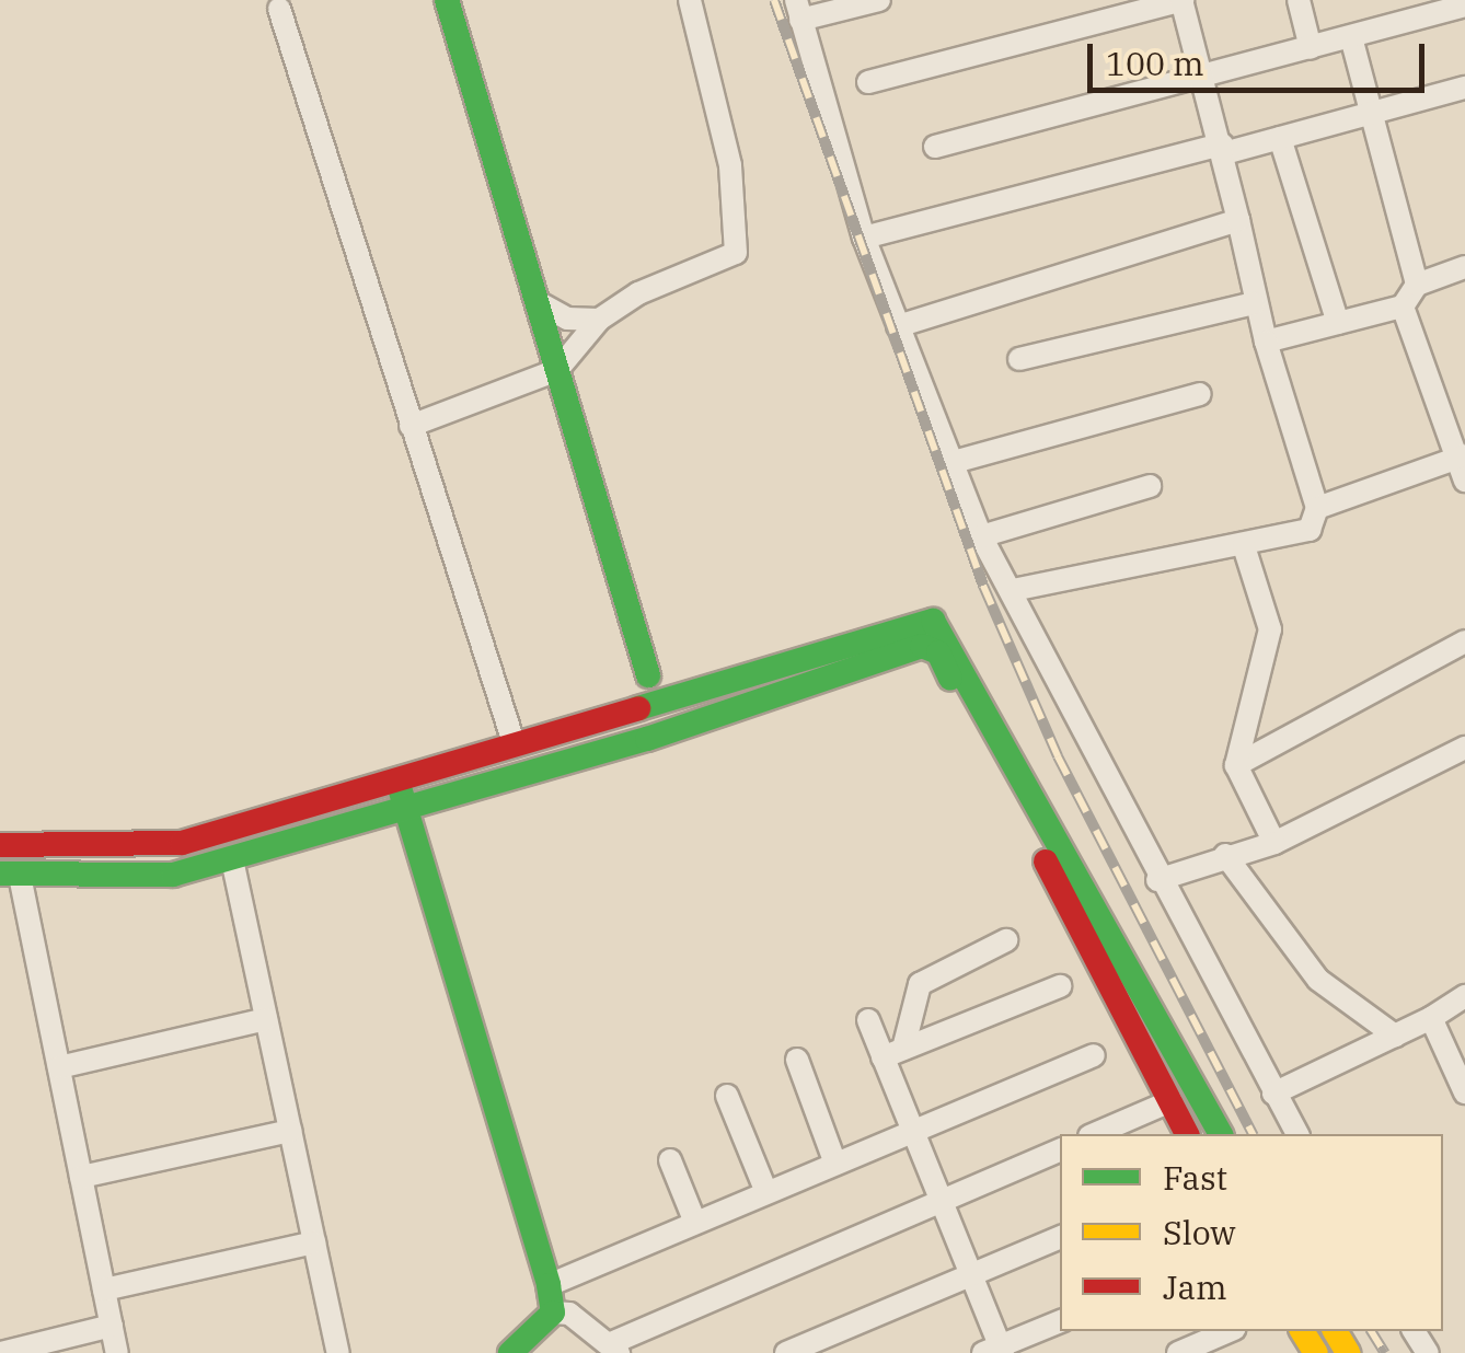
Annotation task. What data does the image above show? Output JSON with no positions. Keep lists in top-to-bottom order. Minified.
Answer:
{"legend":["Fast","Slow","Jam"],"scale_bar":"100 m"}
